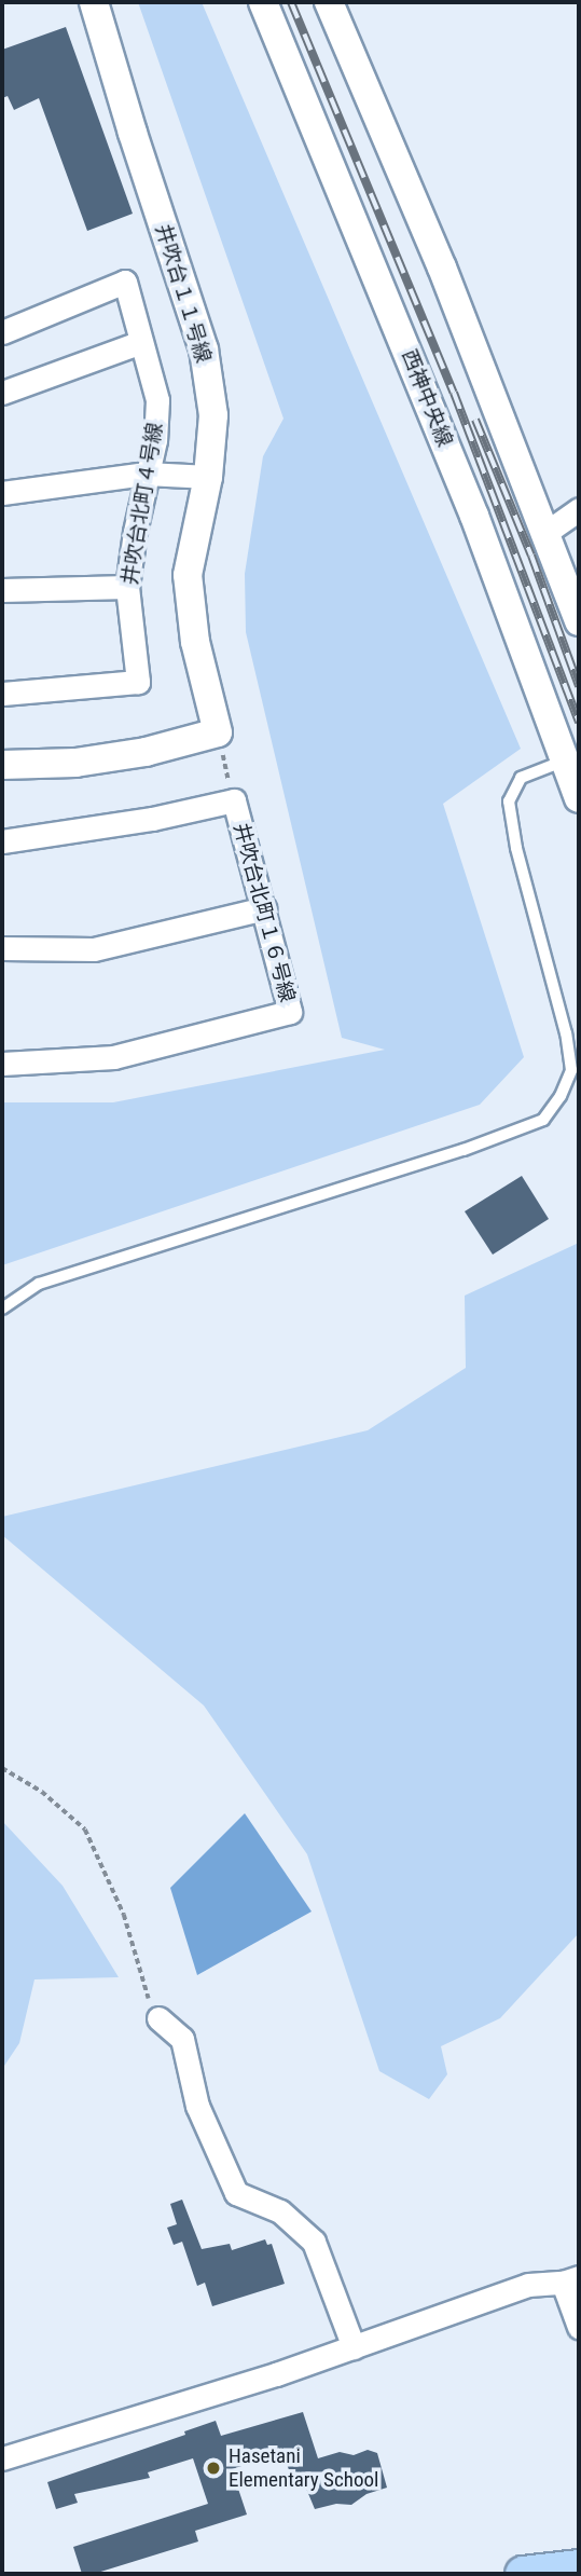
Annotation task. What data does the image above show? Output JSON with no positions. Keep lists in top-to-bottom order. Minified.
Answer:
{"streets":{"street":["井吹台１１号線","西神中央線","井吹台北町４号線","井吹台北町１６号線"]},"places":["Hasetani Elementary School"]}
